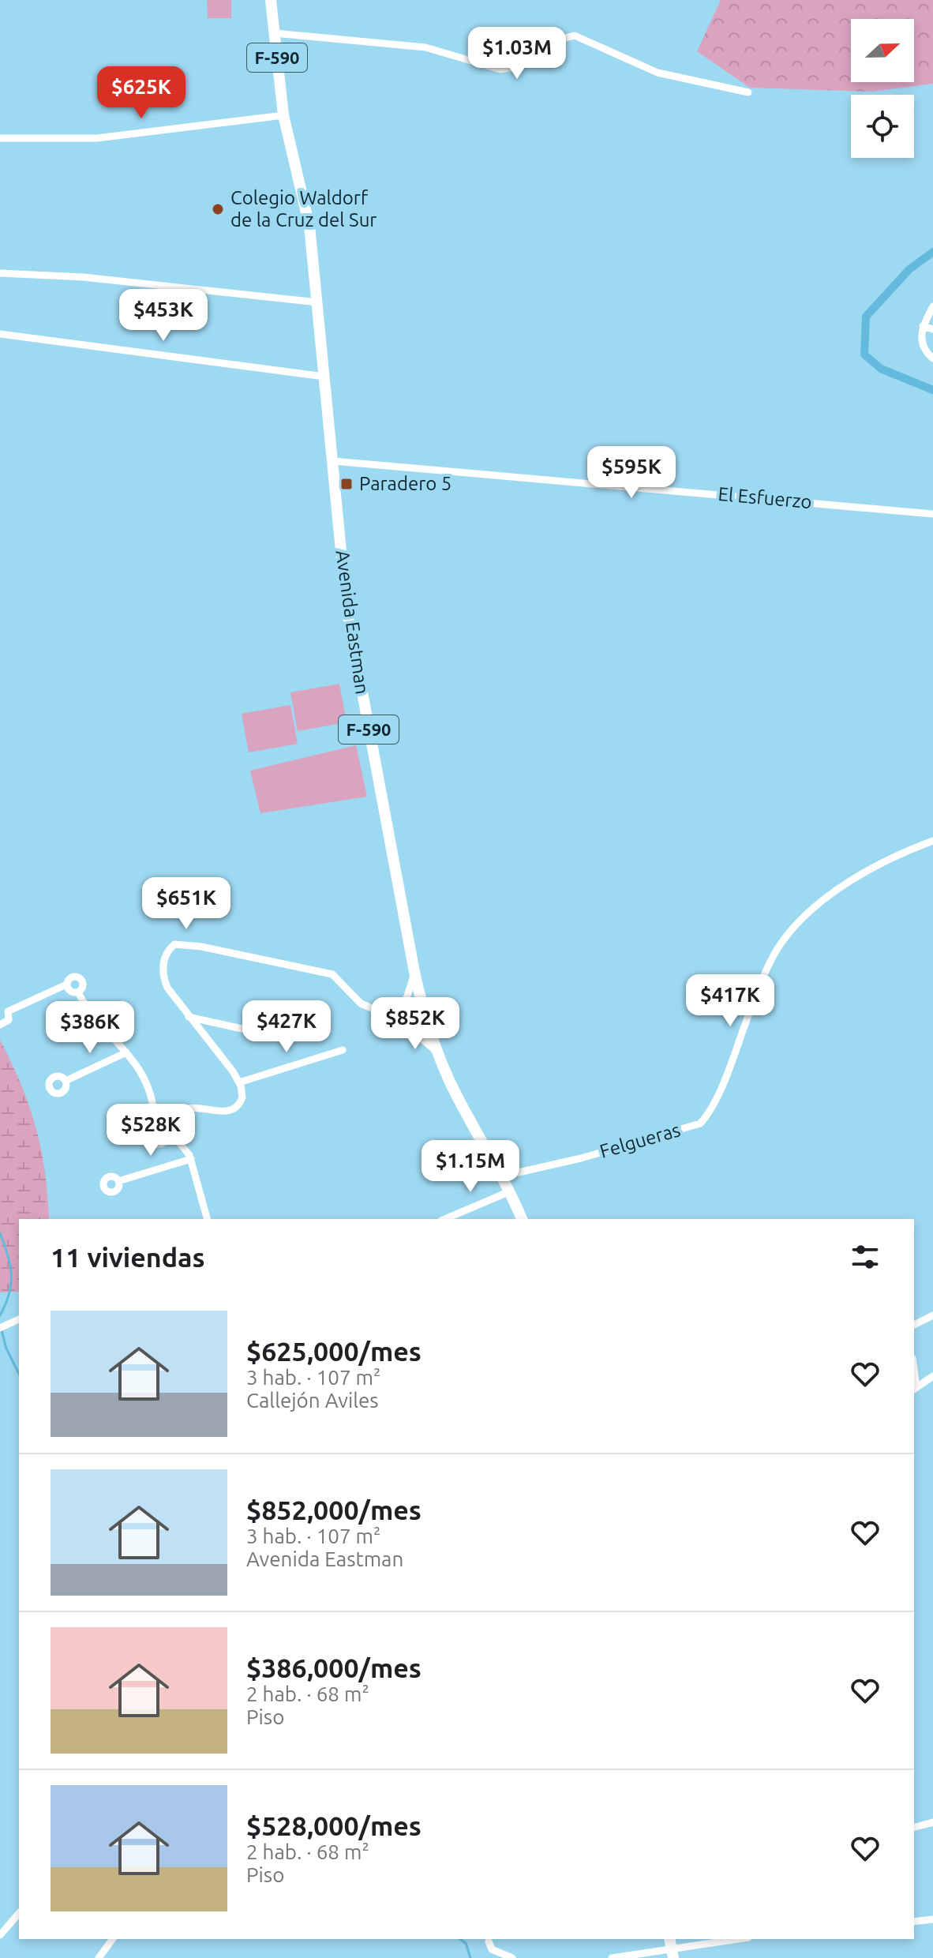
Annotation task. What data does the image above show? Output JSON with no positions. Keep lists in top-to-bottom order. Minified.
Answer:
{"streets":{"main road":["F-590","Avenida Eastman"],"street":["El Esfuerzo","Felgueras"]},"crossings":[["El Esfuerzo","Avenida Eastman"],["Avenida Eastman","Felgueras"]],"places":{"other":["Colegio Waldorf de la Cruz del Sur"],"transit":["Paradero 5"]},"north":"right","page":{"price":["$1.03M","$625K","$453K","$595K","$651K","$417K","$852K","$427K","$386K","$528K","$1.15M"],"heading":"11 viviendas","list":[{"name":"$625,000/mes","note":"3 hab. · 107 m² · Callejón Aviles"},{"name":"$852,000/mes","note":"3 hab. · 107 m² · Avenida Eastman"},{"name":"$386,000/mes","note":"2 hab. · 68 m² · Piso"},{"name":"$528,000/mes","note":"2 hab. · 68 m² · Piso"}]}}
